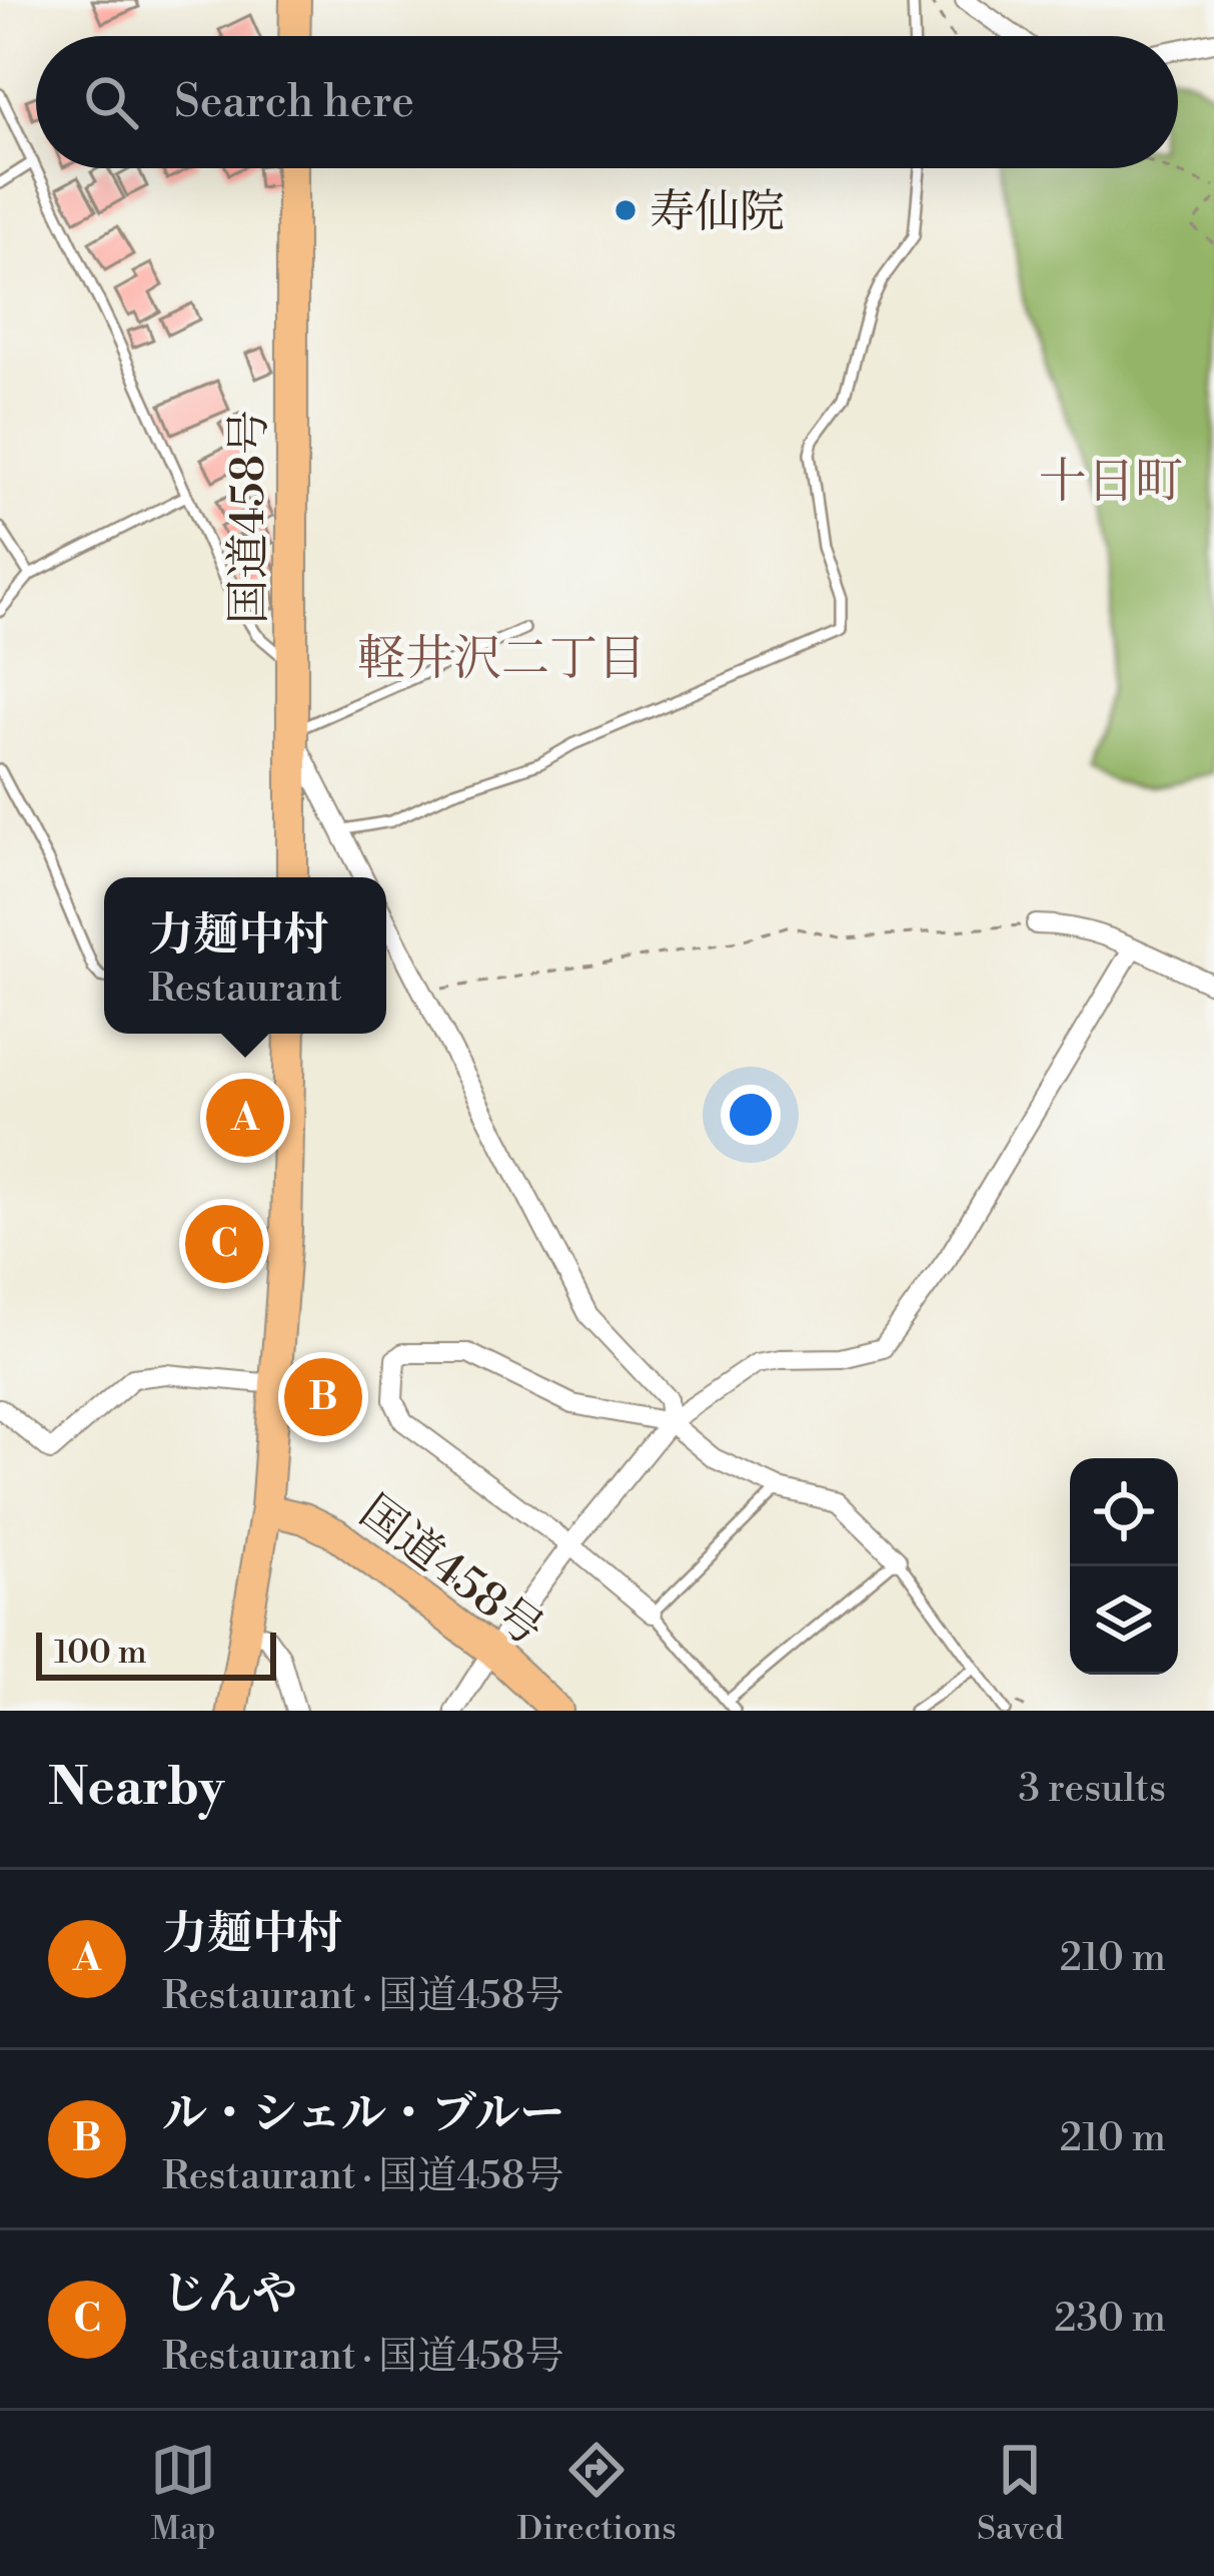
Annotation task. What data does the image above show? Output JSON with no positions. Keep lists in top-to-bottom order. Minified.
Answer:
{"streets":{"main road":["国道458号"]},"districts":["十日町","軽井沢二丁目"],"places":["寿仙院"],"scale_bar":"100 m","page":{"search":"Search here","popup":["力麺中村","Restaurant"],"pins":["A","C","B"],"scale":"100 m","heading":["Nearby","3 results"],"list":[{"mark":"A","name":"力麺中村","note":"Restaurant · 国道458号","value":"210 m"},{"mark":"B","name":"ル・シェル・ブルー","note":"Restaurant · 国道458号","value":"210 m"},{"mark":"C","name":"じんや","note":"Restaurant · 国道458号","value":"230 m"}],"nav":["Map","Directions","Saved"]}}
